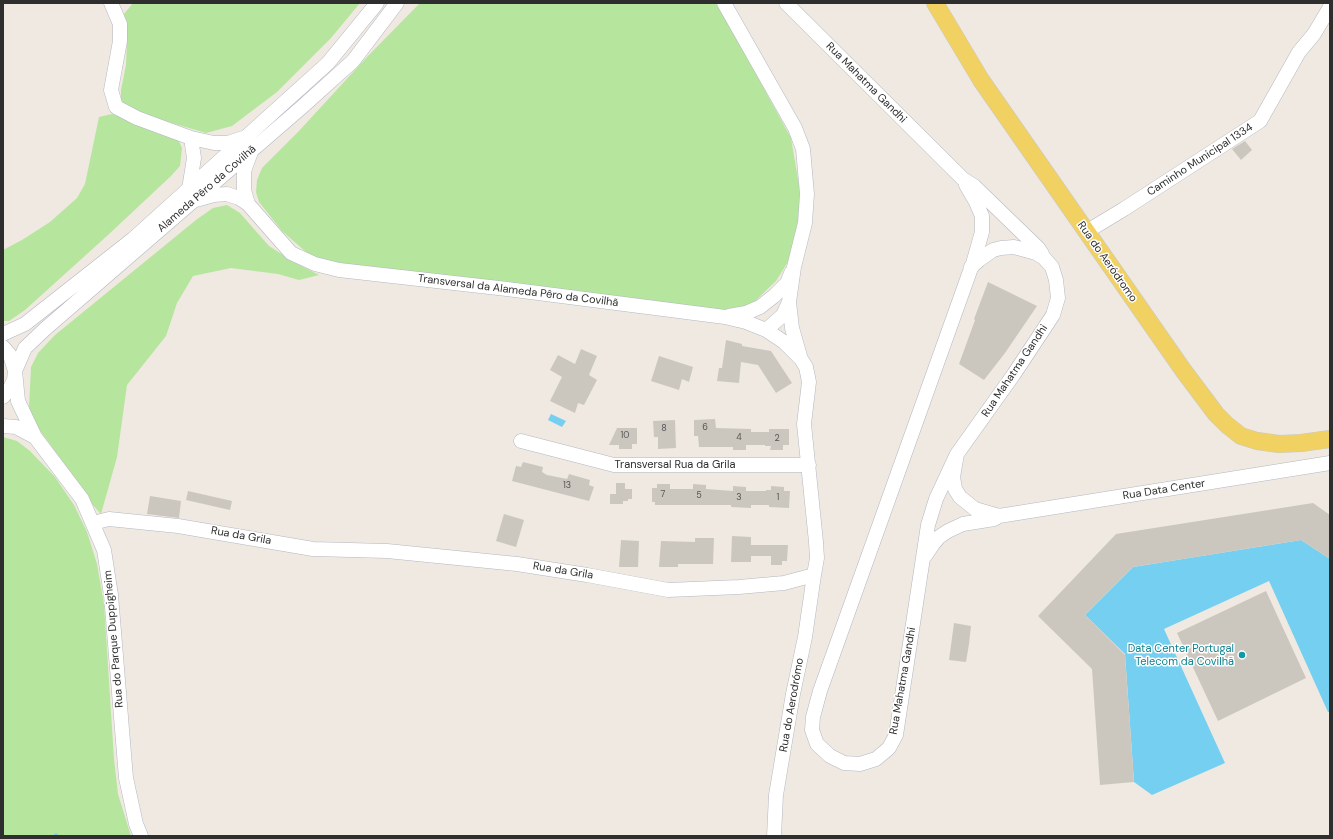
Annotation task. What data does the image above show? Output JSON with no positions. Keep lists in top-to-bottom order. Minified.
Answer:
{"streets":{"main road":["Rua do Aeródromo"],"street":["Rua Mahatma Gandhi","Caminho Municipal 1334","Alameda Pêro da Covilhã","Transversal da Alameda Pêro da Covilhã","Transversal Rua da Grila","Rua Data Center","Rua da Grila","Rua do Parque Duppigheim","Rua do Aerodrómo"]},"crossings":[["Rua Mahatma Gandhi","Rua Data Center"],["Caminho Municipal 1334","Rua do Aeródromo"],["Alameda Pêro da Covilhã","Transversal da Alameda Pêro da Covilhã"],["Rua da Grila","Rua do Parque Duppigheim"],["Rua da Grila","Rua do Aerodrómo"]],"places":["Data Center Portugal Telecom da Covilhã"],"house_numbers":["6","8","10","4","2","13","7","5","3","1"]}
